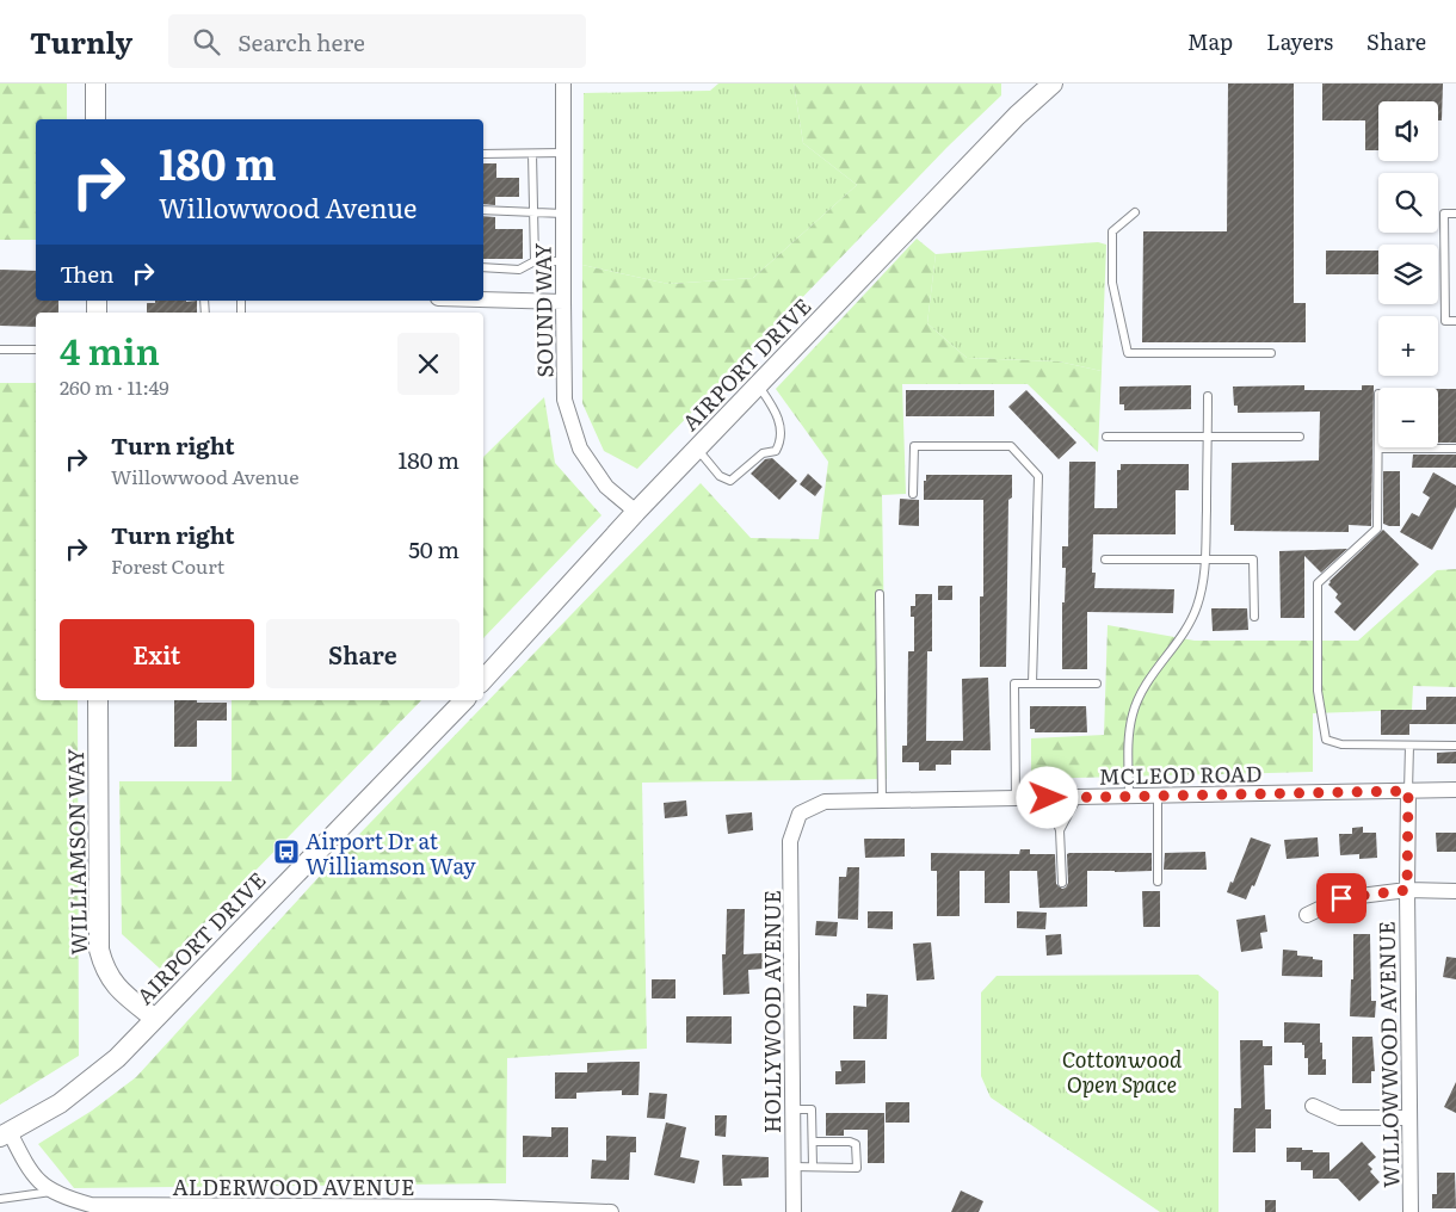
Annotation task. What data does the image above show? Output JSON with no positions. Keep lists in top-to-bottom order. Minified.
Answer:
{"streets":{"main road":["AIRPORT DRIVE","WILLIAMSON WAY"],"street":["SOUND WAY","MCLEOD ROAD","HOLLYWOOD AVENUE","WILLOWWOOD AVENUE","ALDERWOOD AVENUE"]},"crossings":[["SOUND WAY","AIRPORT DRIVE"],["AIRPORT DRIVE","WILLIAMSON WAY"],["AIRPORT DRIVE","ALDERWOOD AVENUE"],["MCLEOD ROAD","HOLLYWOOD AVENUE"],["MCLEOD ROAD","WILLOWWOOD AVENUE"]],"parks":["Cottonwood Open Space"],"places":{"bus stop":["Airport Dr at Williamson Way"]},"page":{"header":"Turnly","search":"Search here","nav":["Map","Layers","Share"],"map_buttons":["+","−"],"turn":["180 m","Willowwood Avenue"],"then":"Then","heading":["4 min","260 m · 11:49"],"list":[{"name":"Turn right","note":"Willowwood Avenue","value":"180 m"},{"name":"Turn right","note":"Forest Court","value":"50 m"}],"buttons":["Exit","Share"]}}
